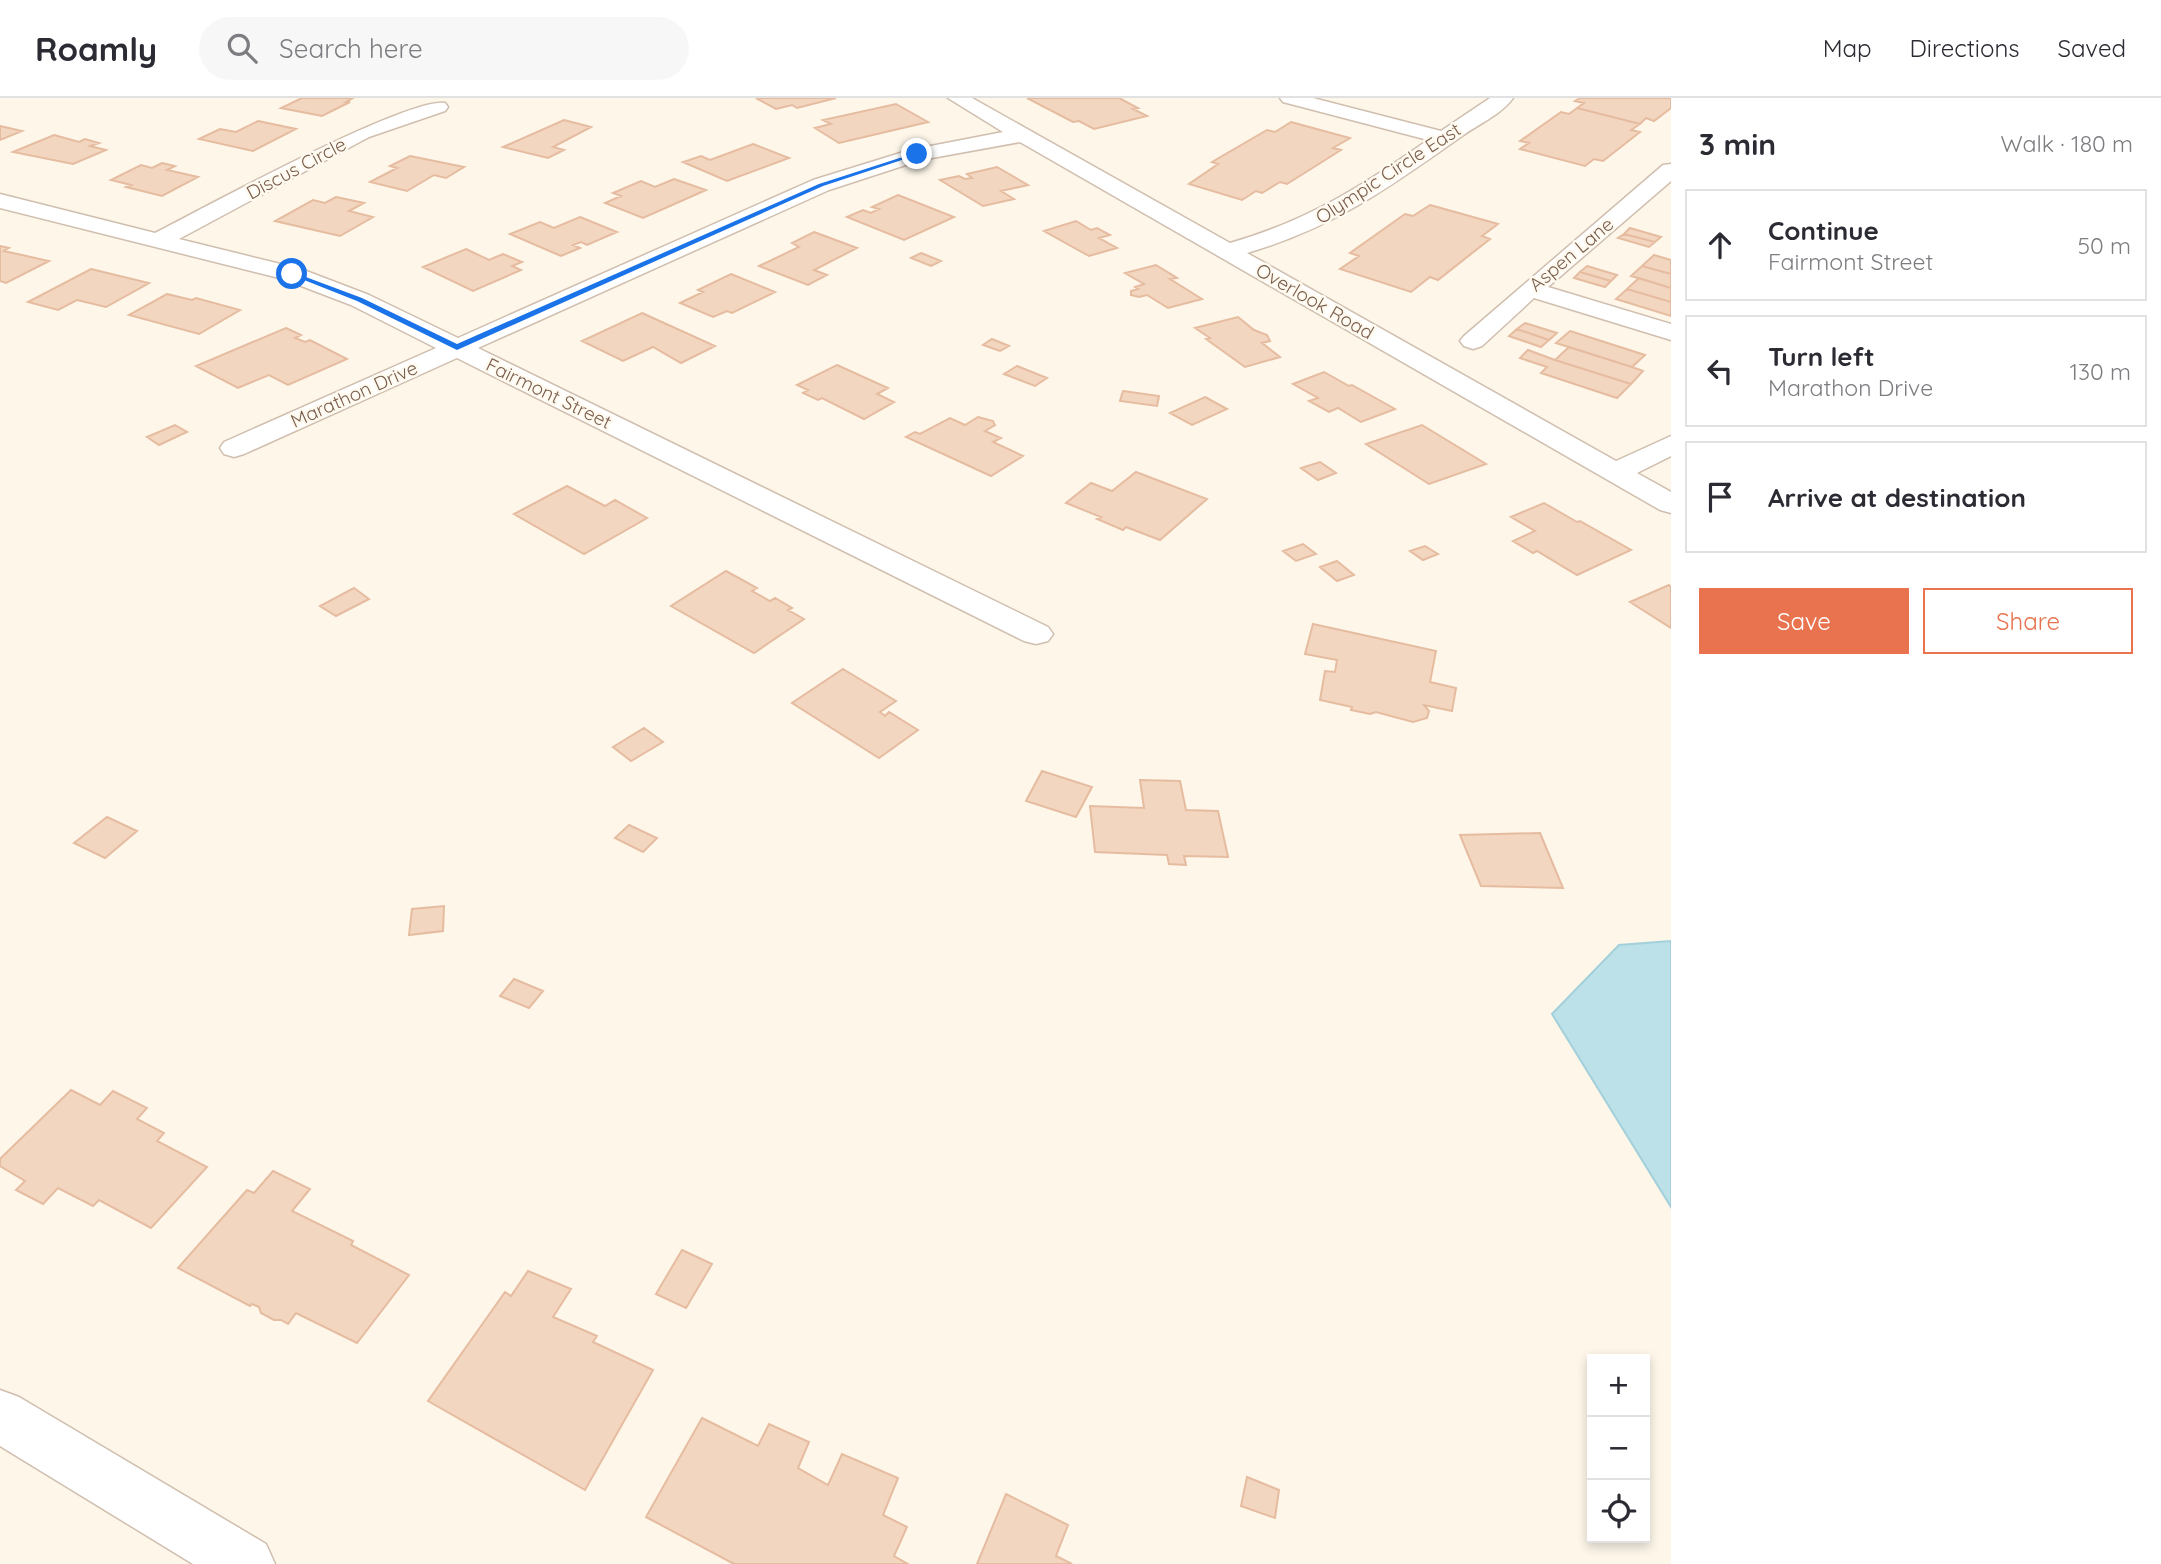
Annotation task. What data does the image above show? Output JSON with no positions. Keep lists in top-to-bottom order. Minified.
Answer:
{"streets":{"street":["Discus Circle","Olympic Circle East","Aspen Lane","Overlook Road","Fairmont Street","Marathon Drive"]},"crossings":[["Discus Circle","Fairmont Street"],["Olympic Circle East","Overlook Road"],["Overlook Road","Marathon Drive"],["Fairmont Street","Marathon Drive"]],"page":{"header":"Roamly","search":"Search here","nav":["Map","Directions","Saved"],"heading":["3 min","Walk · 180 m"],"list":[["Continue","Fairmont Street","50 m"],["Turn left","Marathon Drive","130 m"],"Arrive at destination"],"buttons":["Save","Share"],"map_buttons":["+","−"]}}
